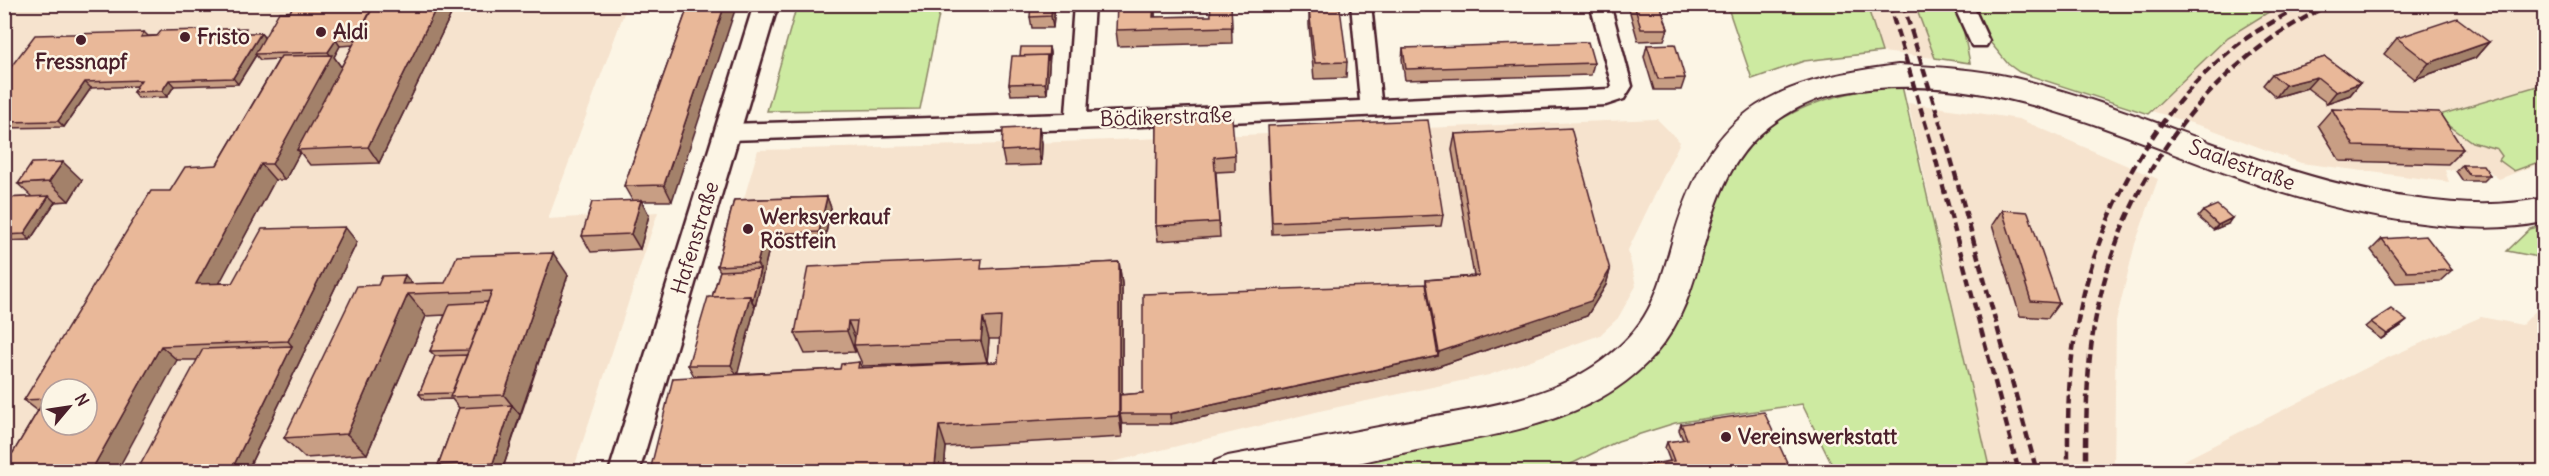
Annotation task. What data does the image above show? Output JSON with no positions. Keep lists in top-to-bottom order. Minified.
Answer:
{"streets":{"main road":["Saalestraße"],"street":["Bödikerstraße","Hafenstraße"]},"crossings":[["Bödikerstraße","Hafenstraße"]],"places":["Aldi","Fristo","Fressnapf","Werksverkauf Röstfein","Vereinswerkstatt"],"north":"top right"}
